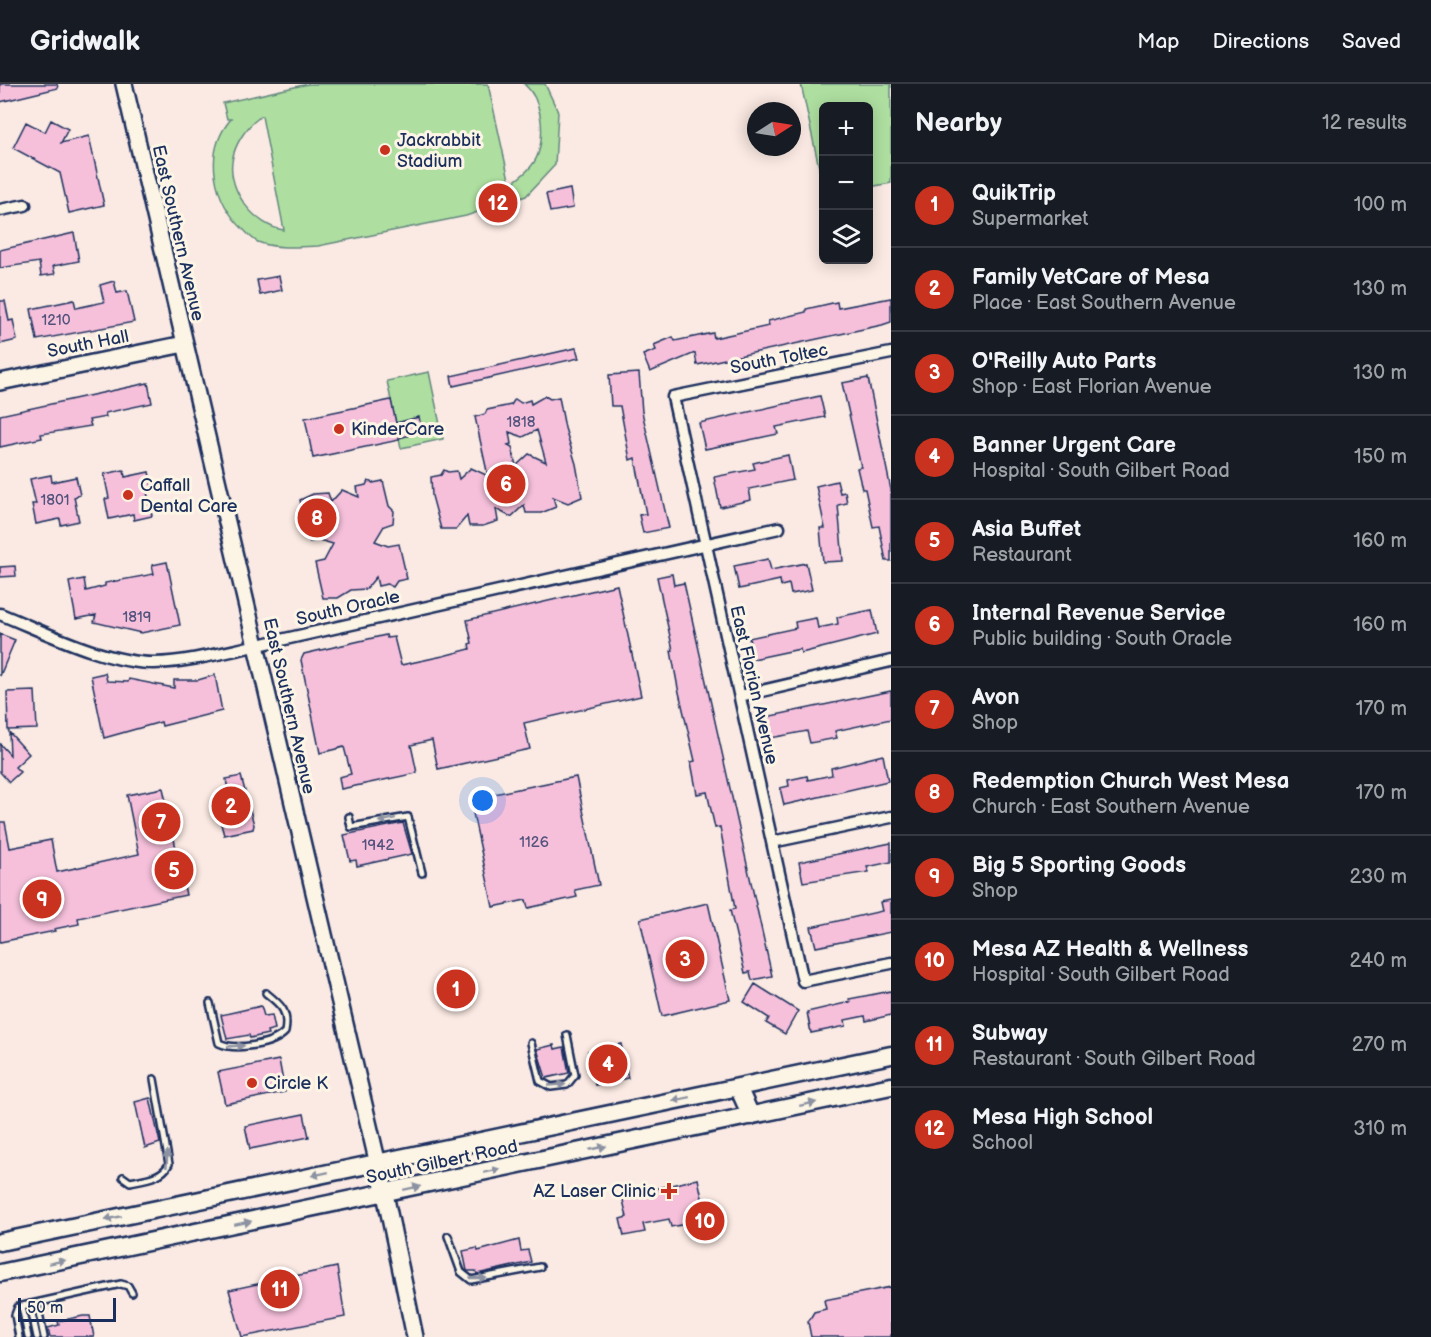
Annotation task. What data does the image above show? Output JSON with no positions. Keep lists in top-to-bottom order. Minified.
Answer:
{"streets":{"main road":["East Southern Avenue","South Hall","South Gilbert Road"],"street":["South Toltec","South Oracle","East Florian Avenue"]},"crossings":[["East Southern Avenue","South Hall"],["East Southern Avenue","South Oracle"],["East Southern Avenue","South Gilbert Road"],["South Toltec","East Florian Avenue"],["South Oracle","East Florian Avenue"]],"places":{"other":["Jackrabbit Stadium","KinderCare","Caffall Dental Care","Circle K"],"health":["AZ Laser Clinic"]},"house_numbers":["1210","1818","1801","1819","1126","1942"],"scale_bar":"50 m","north":"right","page":{"header":"Gridwalk","nav":["Map","Directions","Saved"],"heading":["Nearby","12 results"],"map_buttons":["+","−"],"list":[{"mark":"1","name":"QuikTrip","note":"Supermarket","value":"100 m"},{"mark":"2","name":"Family VetCare of Mesa","note":"Place · East Southern Avenue","value":"130 m"},{"mark":"3","name":"O'Reilly Auto Parts","note":"Shop · East Florian Avenue","value":"130 m"},{"mark":"4","name":"Banner Urgent Care","note":"Hospital · South Gilbert Road","value":"150 m"},{"mark":"5","name":"Asia Buffet","note":"Restaurant","value":"160 m"},{"mark":"6","name":"Internal Revenue Service","note":"Public building · South Oracle","value":"160 m"},{"mark":"7","name":"Avon","note":"Shop","value":"170 m"},{"mark":"8","name":"Redemption Church West Mesa","note":"Church · East Southern Avenue","value":"170 m"},{"mark":"9","name":"Big 5 Sporting Goods","note":"Shop","value":"230 m"},{"mark":"10","name":"Mesa AZ Health & Wellness","note":"Hospital · South Gilbert Road","value":"240 m"},{"mark":"11","name":"Subway","note":"Restaurant · South Gilbert Road","value":"270 m"},{"mark":"12","name":"Mesa High School","note":"School","value":"310 m"}],"pins":["12","6","8","2","7","5","9","3","1","4","10","11"],"scale":"50 m"}}
